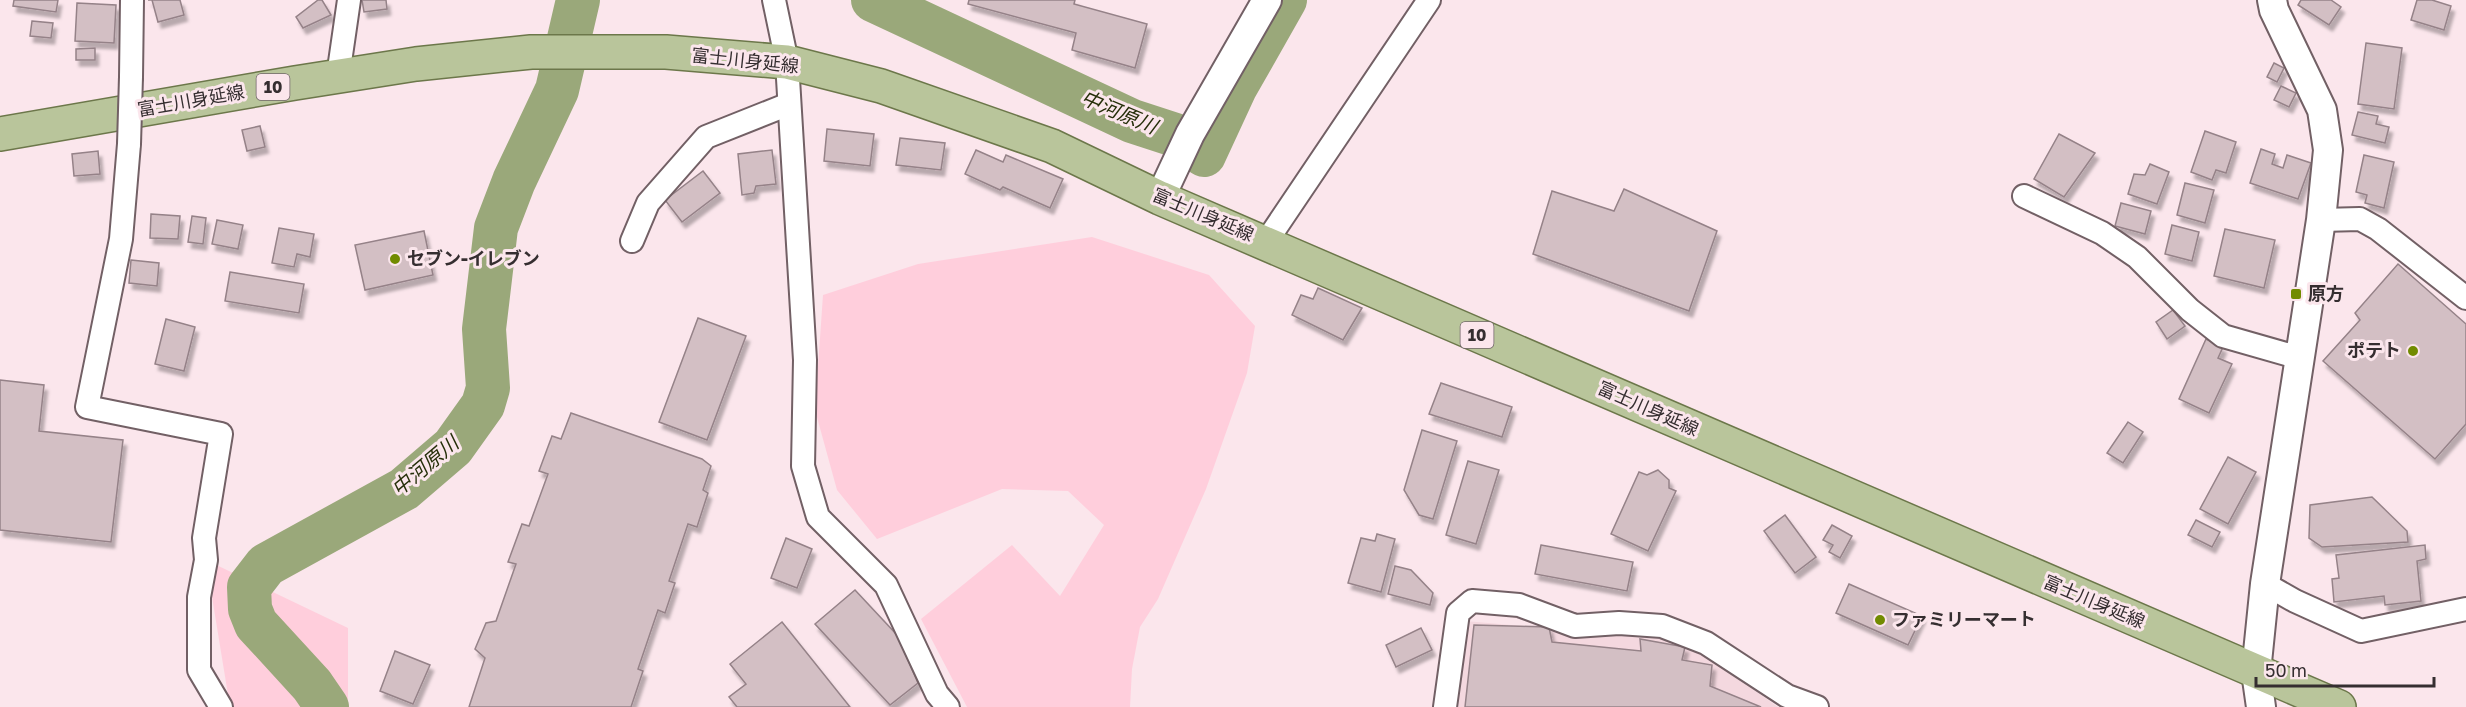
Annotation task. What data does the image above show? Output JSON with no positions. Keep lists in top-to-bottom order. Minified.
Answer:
{"streets":{"main road":["富士川身延線","10"]},"water":["中河原川"],"places":{"other":["セブン-イレブン","ポテト","ファミリーマート"],"transit":["原方"]},"scale_bar":"50 m"}
